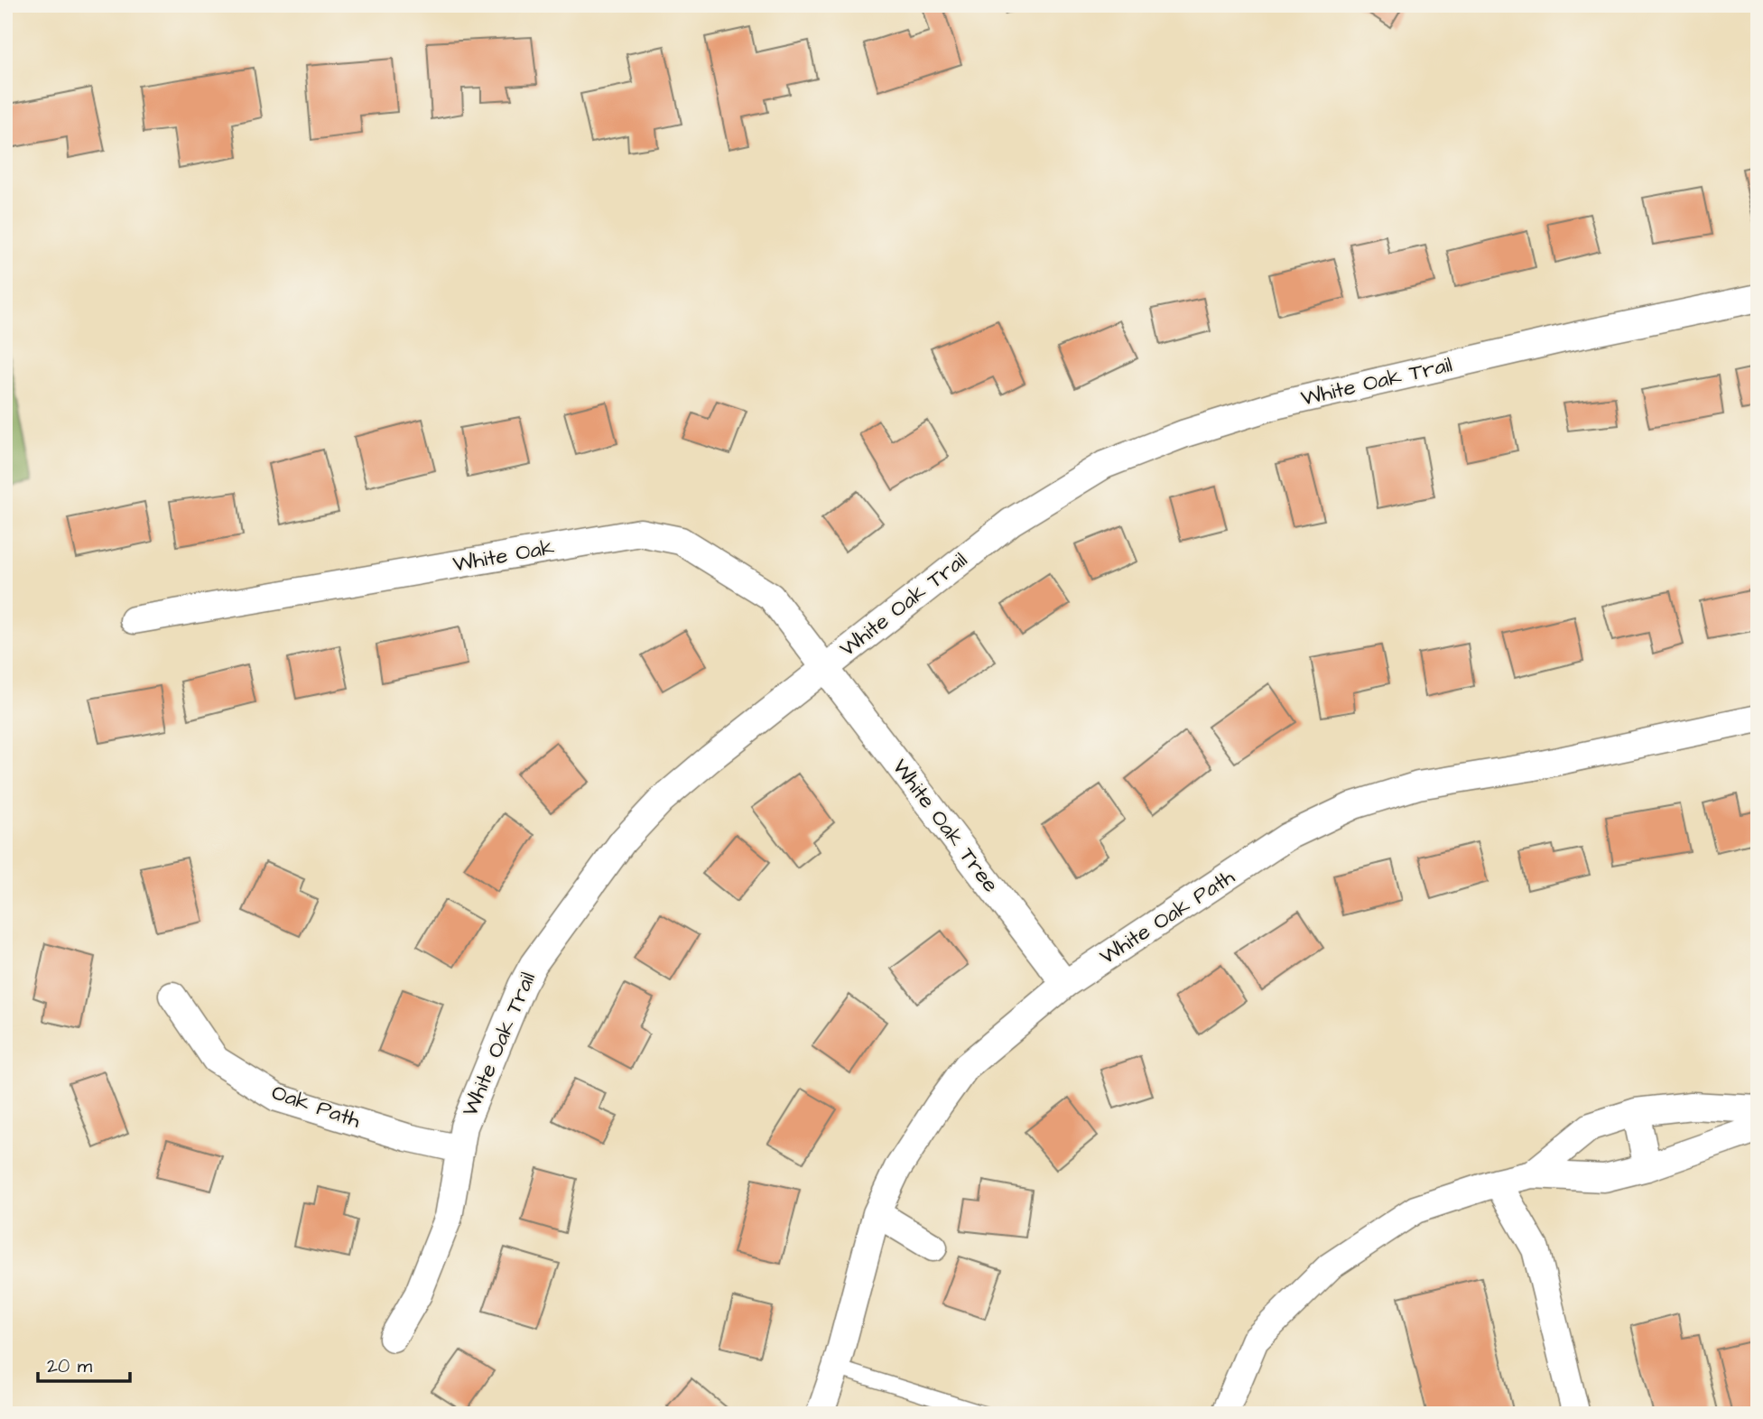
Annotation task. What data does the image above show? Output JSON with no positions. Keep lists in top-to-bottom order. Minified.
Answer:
{"streets":{"street":["White Oak Trail","White Oak","White Oak Tree","White Oak Path","Oak Path"]},"crossings":[["White Oak Trail","White Oak"],["White Oak Trail","White Oak Tree"],["White Oak Trail","Oak Path"],["White Oak","White Oak Tree"],["White Oak Tree","White Oak Path"]],"scale_bar":"20 m"}
